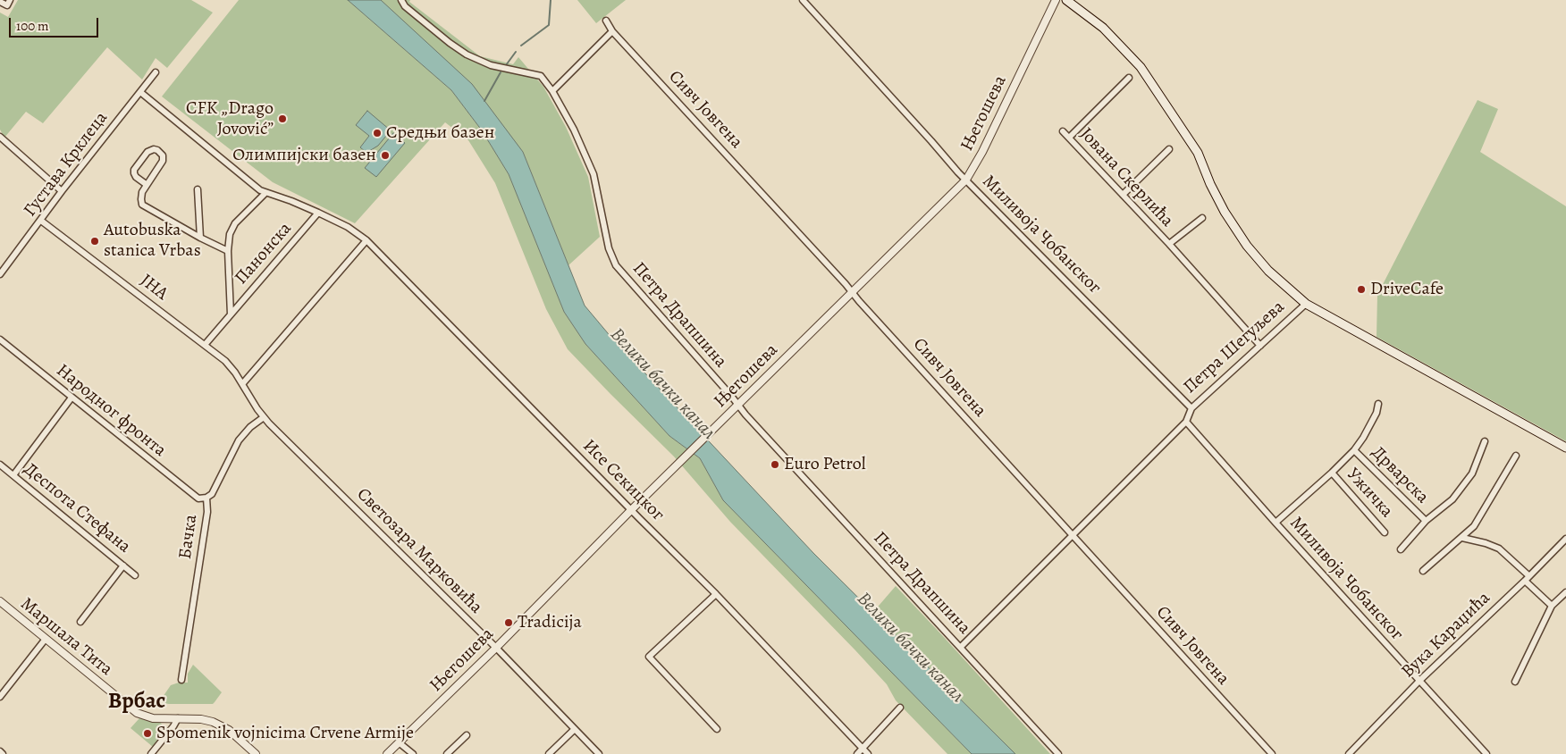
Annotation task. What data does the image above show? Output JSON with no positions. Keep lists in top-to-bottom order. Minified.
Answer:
{"streets":{"main road":["Петра Шегуљева"],"street":["Сивч Јовгена","Његошева","Густава Крклеца","Јована Скерлића","Миливоја Чобанског","Панонска","ЈНА","Петра Драпшина","Народног фронта","Дрварска","Исе Секицког","Ужичка","Деспота Стефана","Бачка","Светозара Марковића","Вука Караџића","Маршала Тита"]},"crossings":[["Сивч Јовгена","Његошева"],["Сивч Јовгена","Петра Шегуљева"],["Његошева","Миливоја Чобанског"],["Његошева","Петра Драпшина"],["Његошева","Исе Секицког"],["Његошева","Светозара Марковића"],["Густава Крклеца","Панонска"],["Густава Крклеца","ЈНА"],["Јована Скерлића","Петра Шегуљева"],["Миливоја Чобанског","Петра Шегуљева"],["Миливоја Чобанског","Вука Караџића"],["Панонска","ЈНА"],["Панонска","Исе Секицког"],["ЈНА","Светозара Марковића"],["Петра Драпшина","Петра Шегуљева"],["Народног фронта","Бачка"],["Бачка","Светозара Марковића"]],"districts":["Врбас"],"water":["Велики бачки канал"],"places":["CFK „Drago Jovović”","Средњи базен","Олимпијски базен","Autobuska stanica Vrbas","DriveCafe","Euro Petrol","Tradicija","Spomenik vojnicima Crvene Armije"],"scale_bar":"100 m"}
